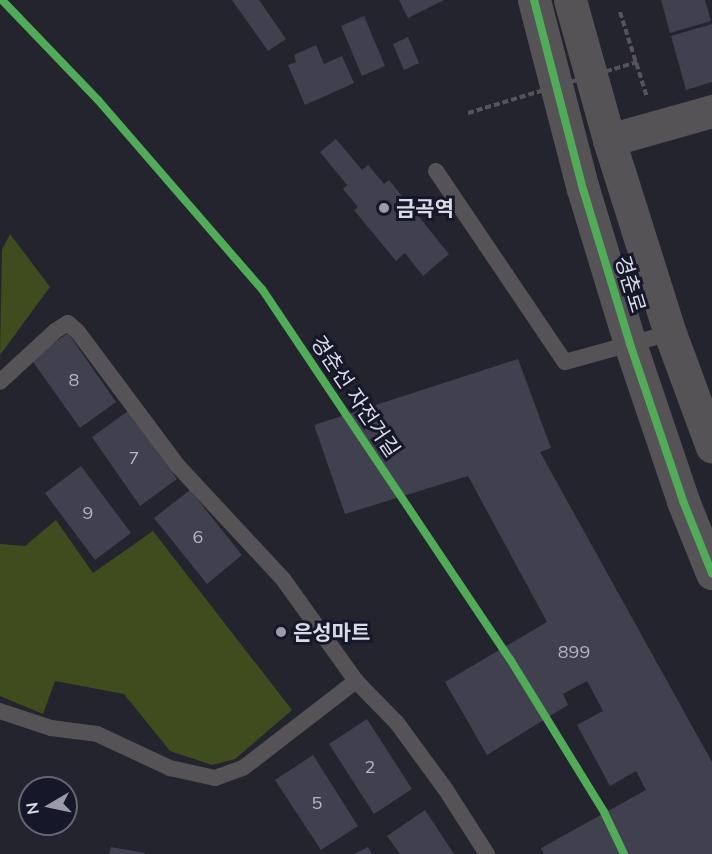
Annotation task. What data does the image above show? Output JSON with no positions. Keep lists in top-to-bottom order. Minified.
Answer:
{"streets":{"street":["경춘로"],"cycle path":["경춘선 자전거길"]},"places":["금곡역","은성마트"],"house_numbers":["8","7","9","6","899","2","5"],"north":"left"}
